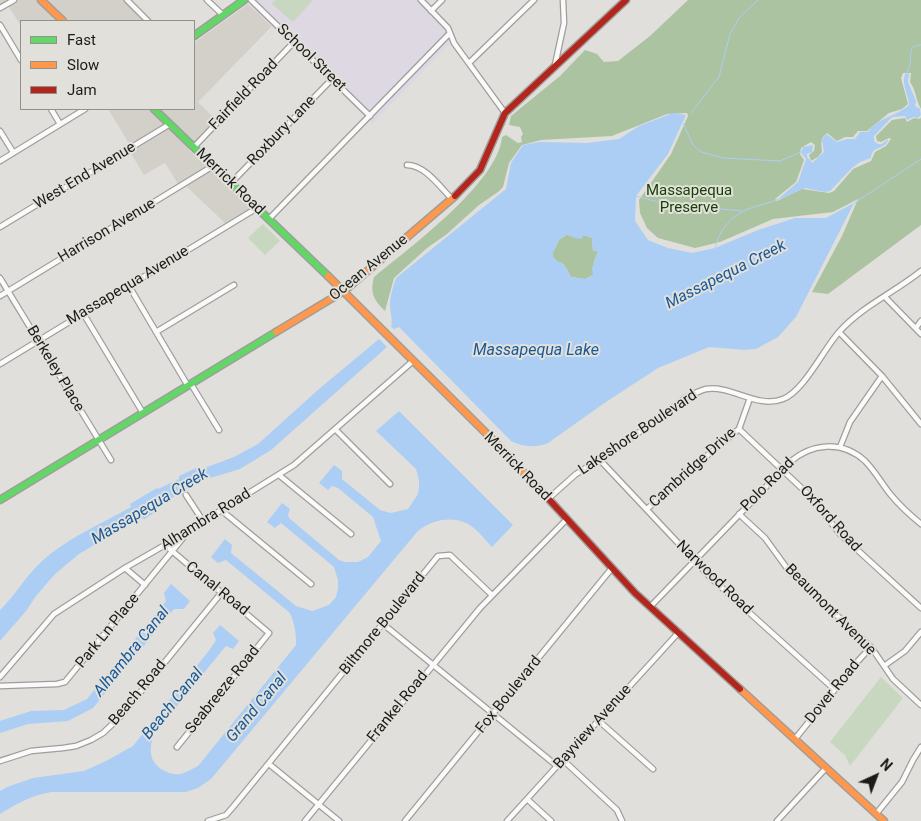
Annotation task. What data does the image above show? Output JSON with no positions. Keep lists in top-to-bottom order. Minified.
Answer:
{"streets":{"main road":["Merrick Road","Ocean Avenue"],"street":["School Street","Fairfield Road","Roxbury Lane","West End Avenue","Harrison Avenue","Massapequa Avenue","Berkeley Place","Lakeshore Boulevard","Cambridge Drive","Polo Road","Oxford Road","Alhambra Road","Narwood Road","Canal Road","Beaumont Avenue","Biltmore Boulevard","Park Ln Place","Seabreeze Road","Dover Road","Beach Road","Fox Boulevard","Frankel Road","Bayview Avenue"]},"crossings":[["School Street","Fairfield Road"],["School Street","Roxbury Lane"],["Fairfield Road","Merrick Road"],["Roxbury Lane","Merrick Road"],["West End Avenue","Merrick Road"],["Merrick Road","Harrison Avenue"],["Merrick Road","Ocean Avenue"],["Merrick Road","Massapequa Avenue"],["Merrick Road","Lakeshore Boulevard"],["Merrick Road","Polo Road"],["Merrick Road","Alhambra Road"],["Merrick Road","Dover Road"],["Merrick Road","Fox Boulevard"],["Merrick Road","Bayview Avenue"],["Harrison Avenue","Berkeley Place"],["Ocean Avenue","Berkeley Place"],["Massapequa Avenue","Berkeley Place"],["Lakeshore Boulevard","Cambridge Drive"],["Lakeshore Boulevard","Narwood Road"],["Cambridge Drive","Oxford Road"],["Cambridge Drive","Narwood Road"],["Polo Road","Oxford Road"],["Polo Road","Narwood Road"],["Polo Road","Beaumont Avenue"],["Alhambra Road","Canal Road"],["Alhambra Road","Park Ln Place"],["Narwood Road","Dover Road"],["Canal Road","Park Ln Place"],["Canal Road","Seabreeze Road"],["Canal Road","Beach Road"],["Beaumont Avenue","Dover Road"],["Biltmore Boulevard","Frankel Road"]],"water":["Massapequa Creek","Massapequa Lake","Alhambra Canal","Beach Canal","Grand Canal"],"parks":["Massapequa Preserve"],"legend":["Fast","Slow","Jam"],"north":"top right"}
